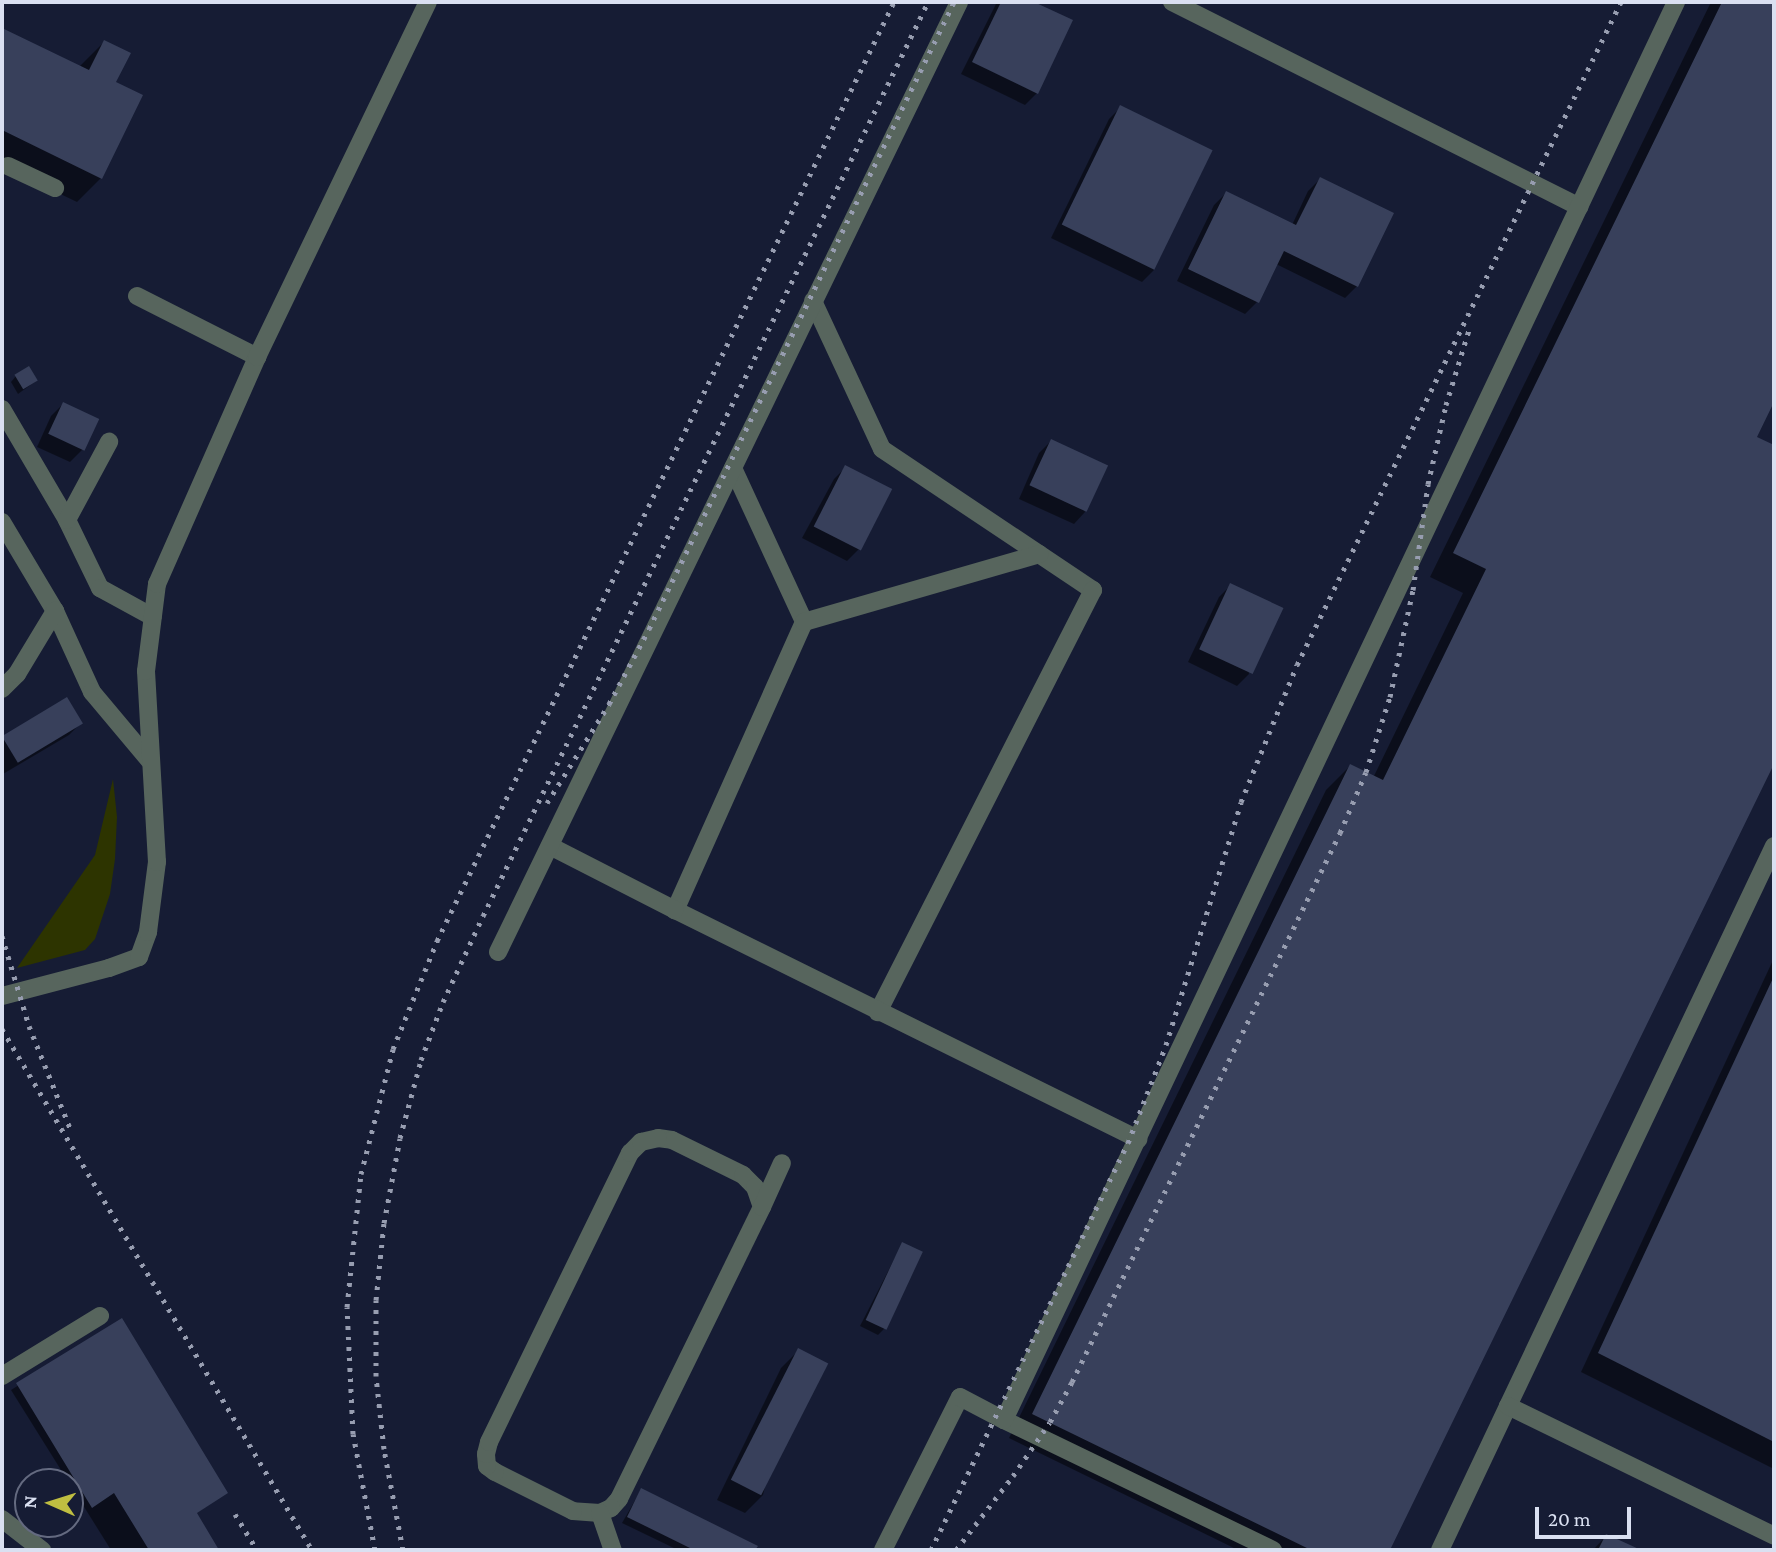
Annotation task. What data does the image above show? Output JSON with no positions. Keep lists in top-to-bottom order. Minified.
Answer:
{"scale_bar":"20 m","north":"left"}
